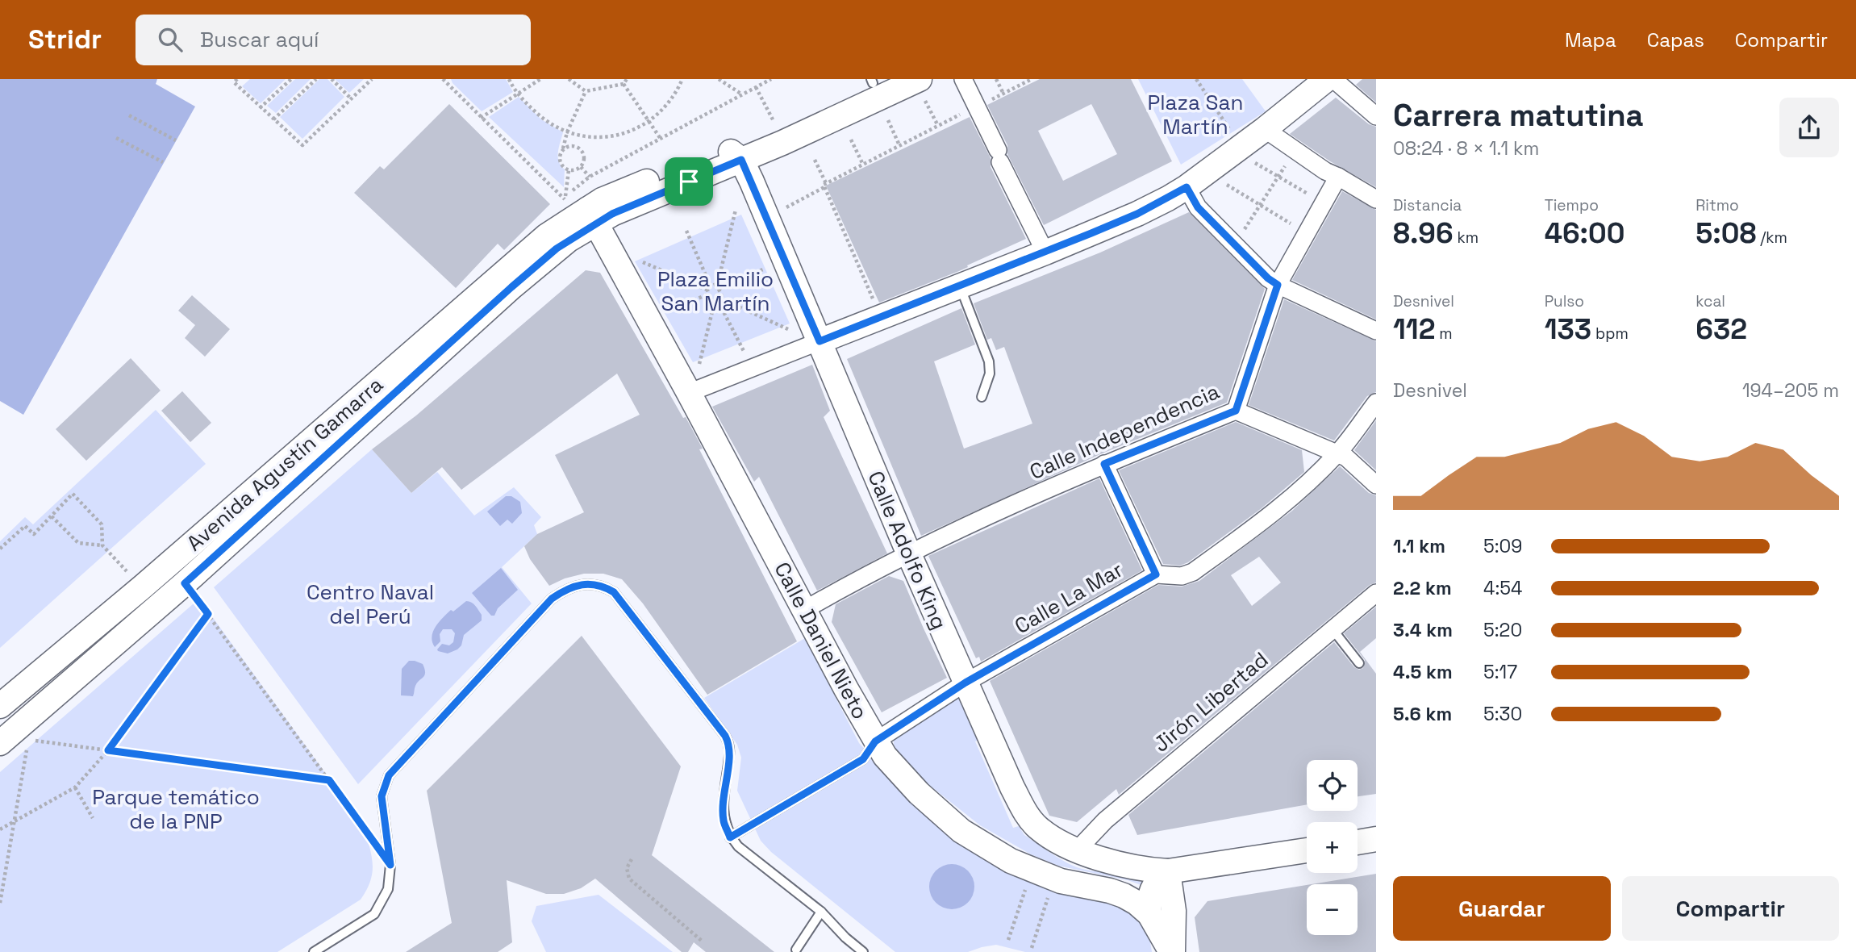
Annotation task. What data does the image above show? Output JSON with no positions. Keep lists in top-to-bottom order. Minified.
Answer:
{"streets":{"street":["Calle Independencia","Avenida Agustín Gamarra","Calle Adolfo King","Calle La Mar","Calle Daniel Nieto","Jirón Libertad"]},"crossings":[["Calle Independencia","Calle Adolfo King"],["Calle Independencia","Calle Daniel Nieto"],["Avenida Agustín Gamarra","Calle Adolfo King"],["Avenida Agustín Gamarra","Calle Daniel Nieto"],["Calle Adolfo King","Calle La Mar"],["Calle Adolfo King","Jirón Libertad"],["Calle La Mar","Calle Daniel Nieto"]],"parks":["Plaza San Martín","Plaza Emilio San Martín","Centro Naval del Perú","Parque temático de la PNP"],"page":{"header":"Stridr","search":"Buscar aquí","nav":["Mapa","Capas","Compartir"],"heading":["Carrera matutina","08:24 · 8 × 1.1 km"],"stats":[["Distancia","8.96 km"],["Tiempo","46:00"],["Ritmo","5:08 /km"],["Desnivel","112 m"],["Pulso","133 bpm"],["kcal","632"]],"chart":["Desnivel","194–205 m"],"list":[{"name":"1.1 km","note":"5:09"},{"name":"2.2 km","note":"4:54"},{"name":"3.4 km","note":"5:20"},{"name":"4.5 km","note":"5:17"},{"name":"5.6 km","note":"5:30"}],"map_buttons":["+","−"],"buttons":["Guardar","Compartir"]}}
